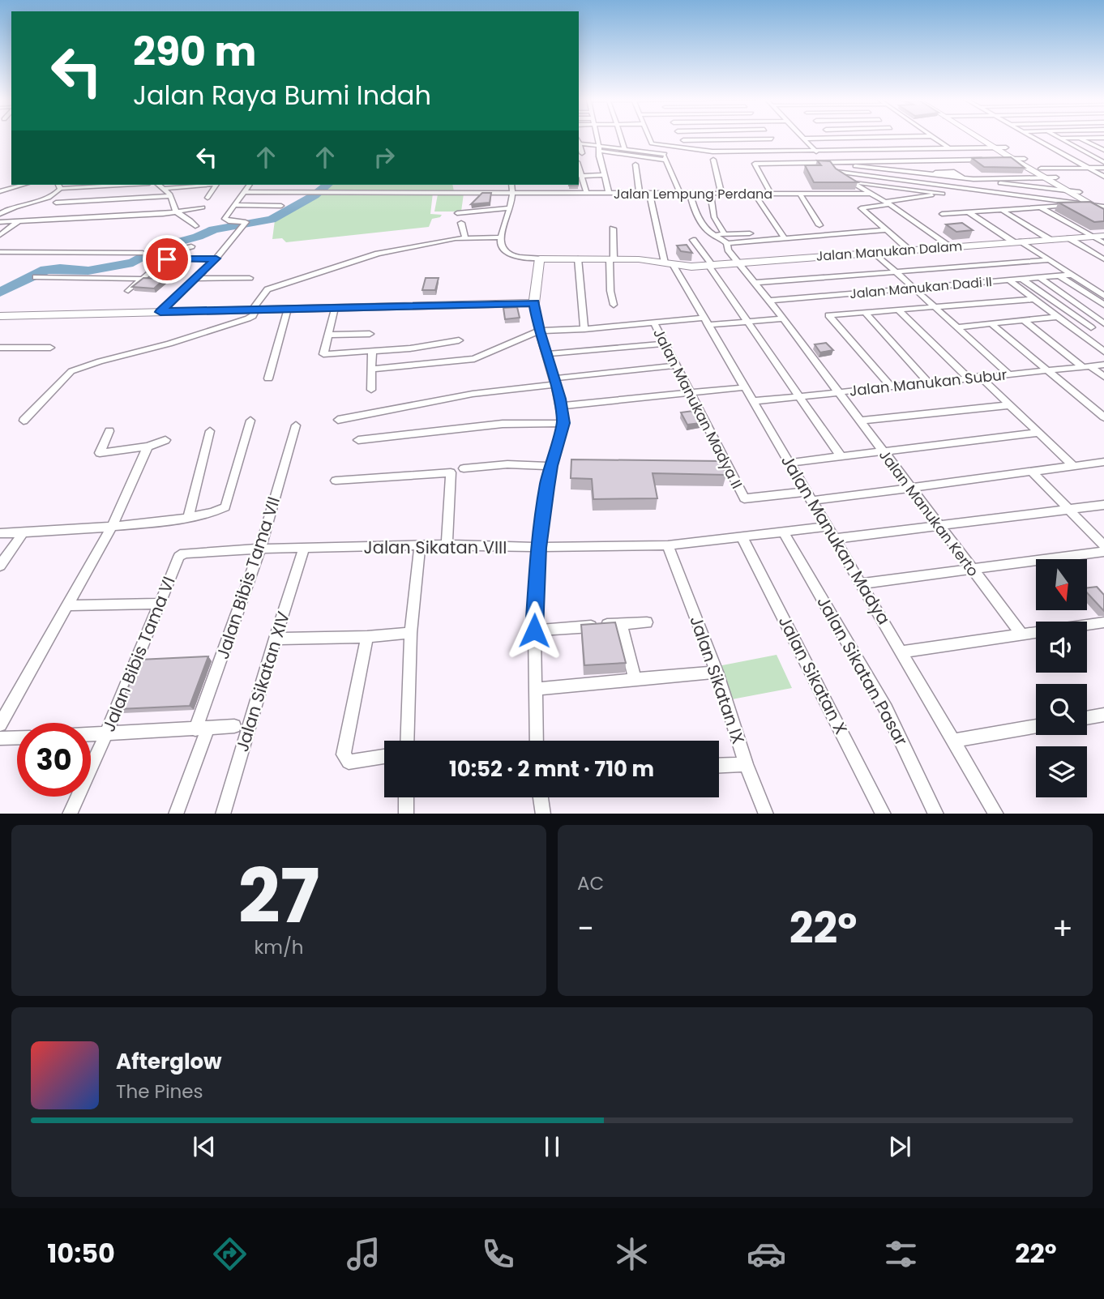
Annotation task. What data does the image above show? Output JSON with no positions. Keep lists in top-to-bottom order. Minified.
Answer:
{"streets":{"street":["Jalan Lempung Perdana","Jalan Manukan Dalam","Jalan Manukan Dadi II","Jalan Manukan Subur","Jalan Manukan Madya II","Jalan Manukan Kerto","Jalan Manukan Madya","Jalan Sikatan VIII","Jalan Bibis Tama VII","Jalan Bibis Tama VI","Jalan Sikatan Pasar","Jalan Sikatan X","Jalan Sikatan IX","Jalan Sikatan XIV"]},"crossings":[["Jalan Lempung Perdana","Jalan Manukan Madya"],["Jalan Manukan Dalam","Jalan Manukan Kerto"],["Jalan Manukan Dalam","Jalan Manukan Madya"],["Jalan Manukan Dadi II","Jalan Manukan Kerto"],["Jalan Manukan Subur","Jalan Manukan Kerto"],["Jalan Manukan Subur","Jalan Manukan Madya"],["Jalan Manukan Madya II","Jalan Manukan Madya"],["Jalan Manukan Madya","Jalan Sikatan VIII"],["Jalan Sikatan VIII","Jalan Bibis Tama VII"],["Jalan Sikatan VIII","Jalan Bibis Tama VI"],["Jalan Sikatan VIII","Jalan Sikatan Pasar"],["Jalan Sikatan VIII","Jalan Sikatan X"],["Jalan Sikatan VIII","Jalan Sikatan IX"],["Jalan Sikatan VIII","Jalan Sikatan XIV"]],"north":"bottom","page":{"turn":["290 m","Jalan Raya Bumi Indah"],"limit":"30","trip":"10:52 · 2 mnt · 710 m","tile":[["27","km/h"],"AC"],"heat":["−","22°","+"],"song":["Afterglow","The Pines"],"tabs":["10:50","22°"]}}
